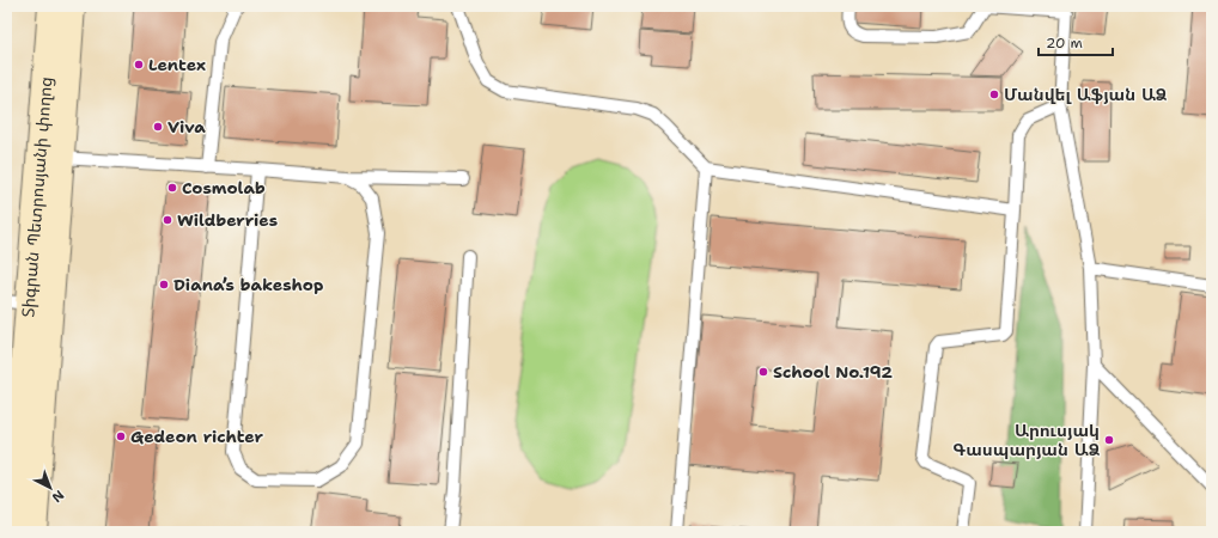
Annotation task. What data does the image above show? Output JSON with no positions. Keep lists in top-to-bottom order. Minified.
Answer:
{"streets":{"main road":["Տիգրան Պետրոսյանի փողոց"]},"places":["Lentex","Մանվել Աֆյան ԱՁ","Viva","Cosmolab","Wildberries","Diana’s bakeshop","School No.192","Gedeon richter","Արուսյակ Գասպարյան ԱՁ"],"scale_bar":"20 m","north":"bottom right"}
